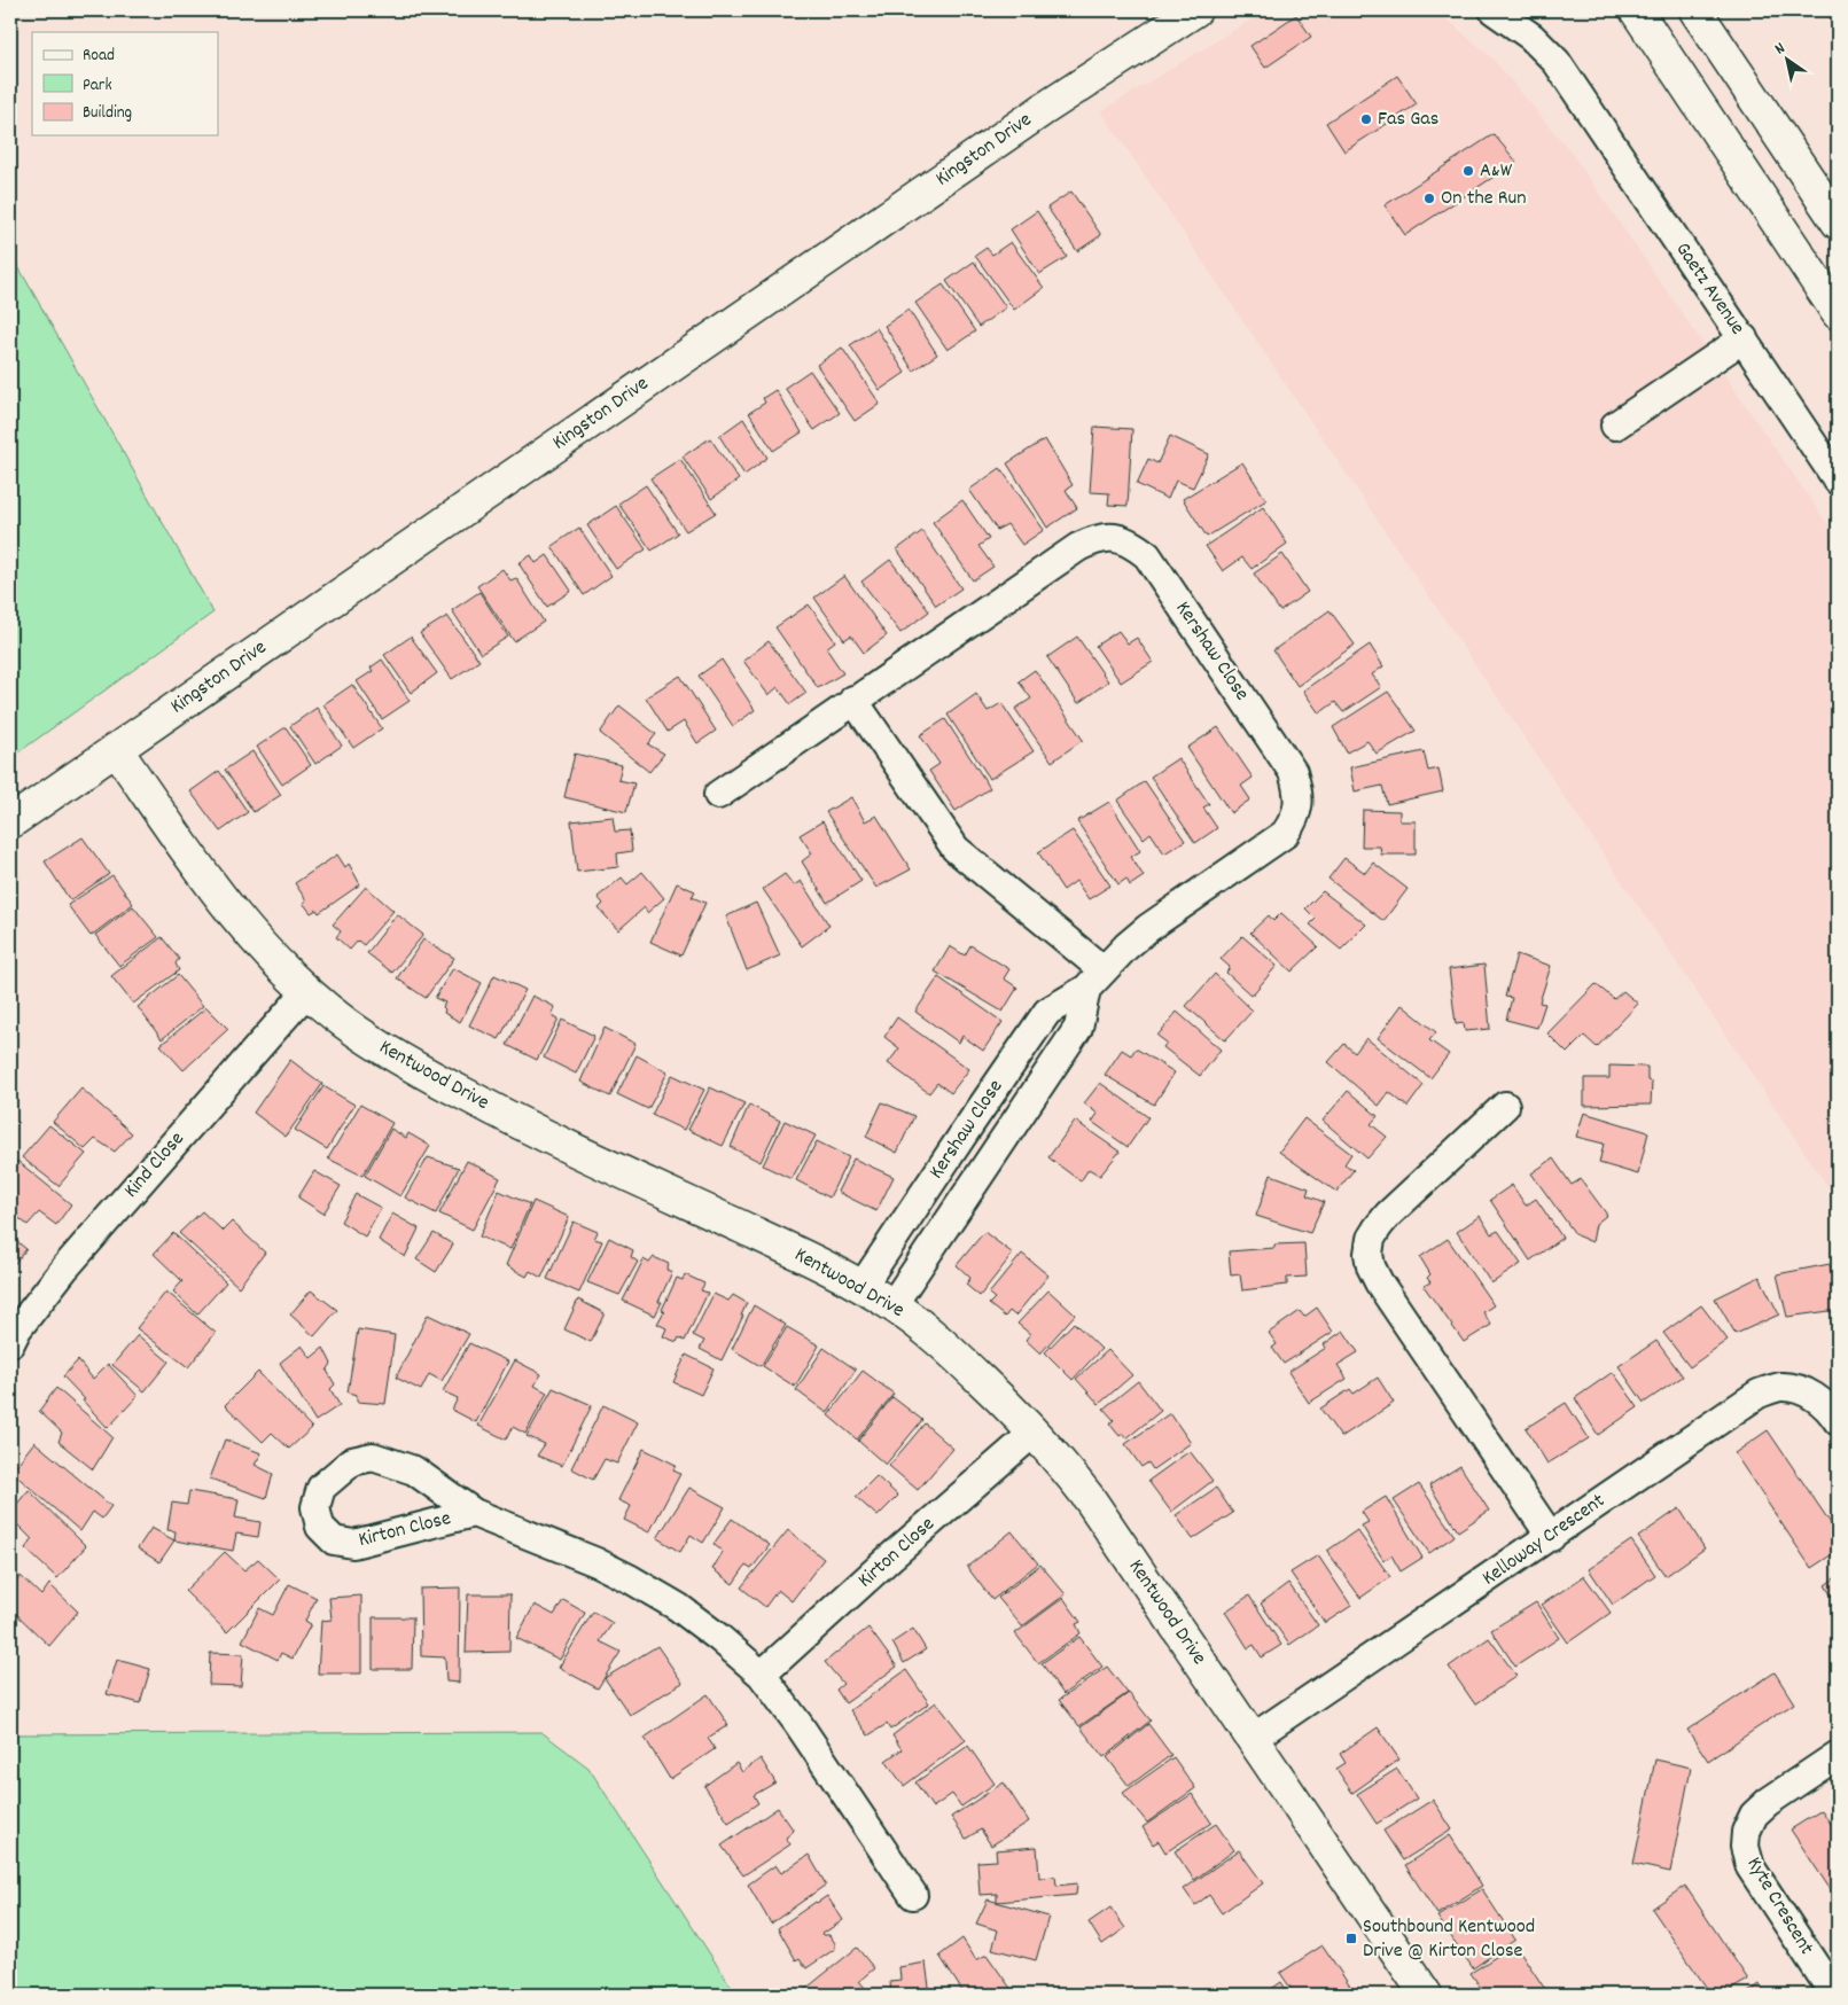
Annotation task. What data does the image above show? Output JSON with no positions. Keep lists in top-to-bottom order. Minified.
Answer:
{"streets":{"street":["Kingston Drive","Gaetz Avenue","Kershaw Close","Kentwood Drive","Kind Close","Kirton Close","Kelloway Crescent","Kyte Crescent"]},"crossings":[["Kingston Drive","Kentwood Drive"],["Kershaw Close","Kentwood Drive"],["Kentwood Drive","Kind Close"],["Kentwood Drive","Kirton Close"],["Kentwood Drive","Kelloway Crescent"]],"places":{"other":["Fas Gas","A&W","On the Run"],"transit":["Southbound Kentwood Drive @ Kirton Close"]},"legend":["Road","Park","Building"],"north":"top left"}
